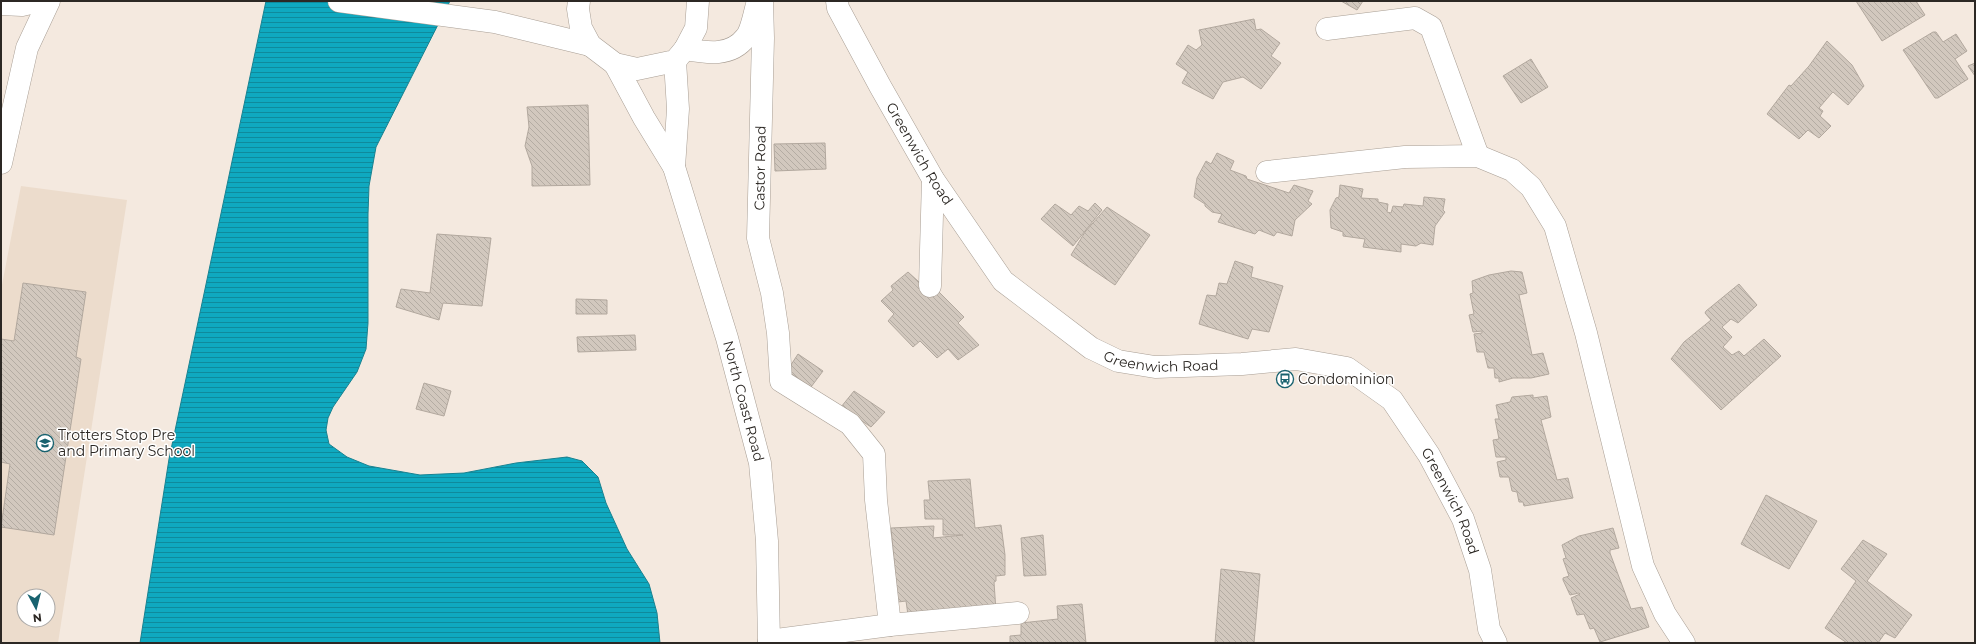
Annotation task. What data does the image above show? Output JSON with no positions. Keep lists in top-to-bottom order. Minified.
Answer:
{"streets":{"street":["Greenwich Road","Castor Road","North Coast Road"]},"places":{"bus stop":["Condominion"],"school or university":["Trotters Stop Pre and Primary School"]},"north":"bottom"}
